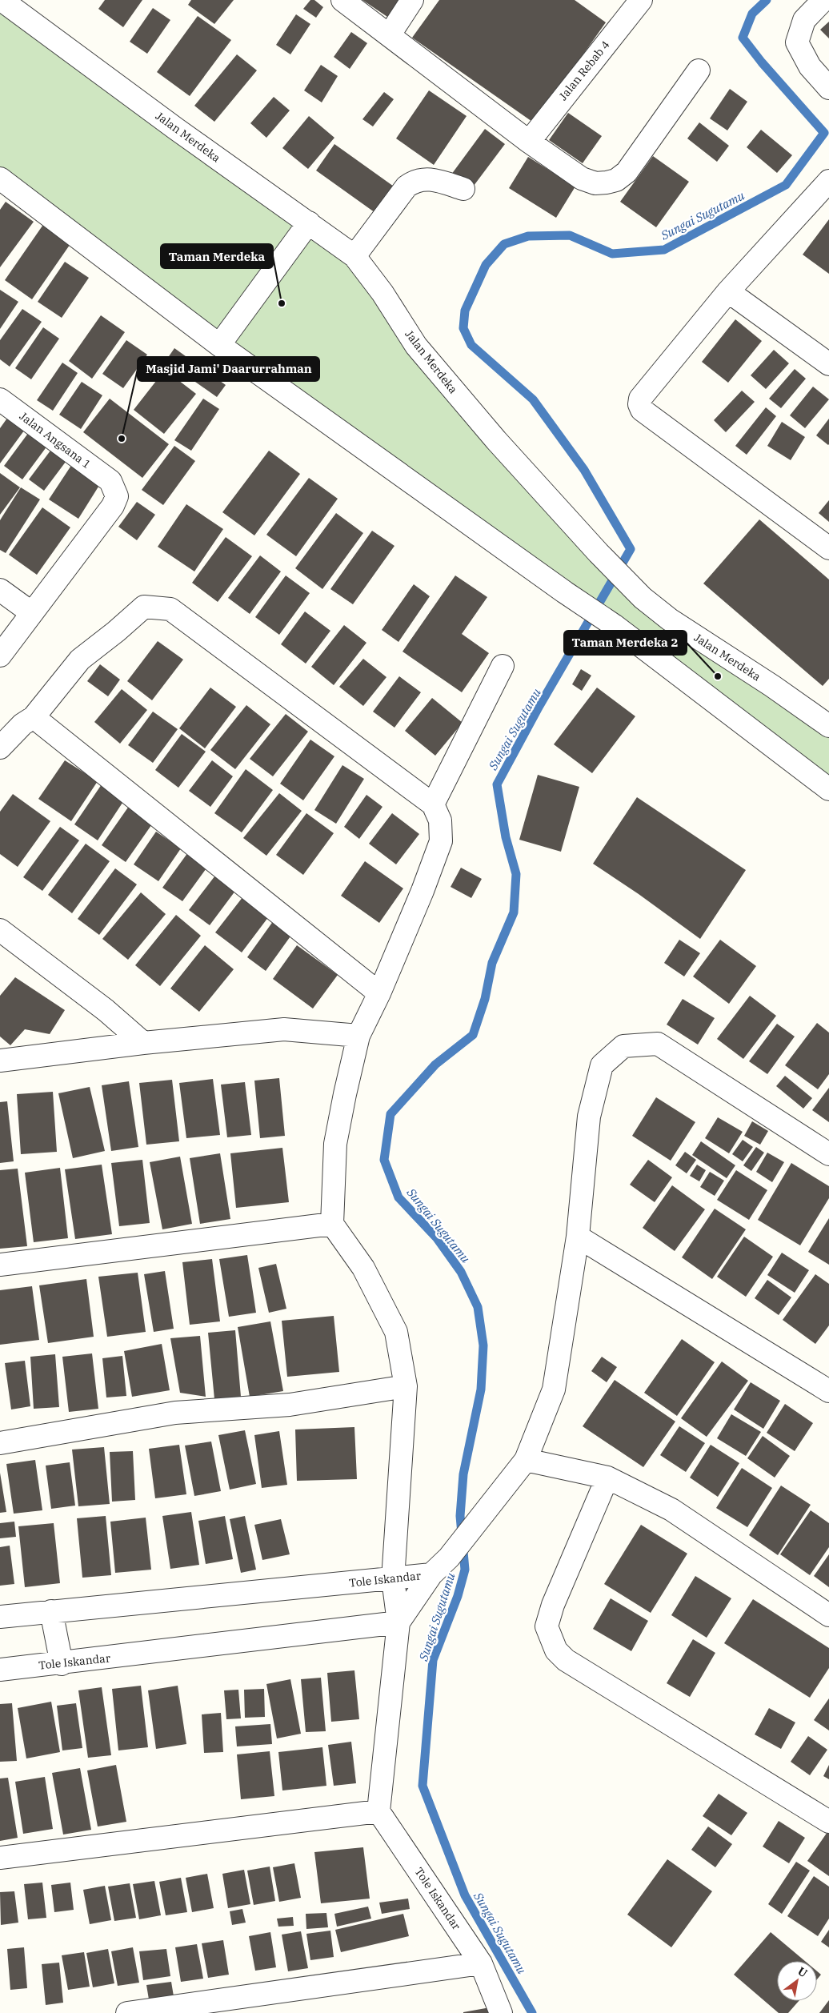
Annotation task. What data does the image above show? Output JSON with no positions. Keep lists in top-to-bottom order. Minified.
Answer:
{"streets":{"street":["Jalan Rebab 4","Jalan Merdeka","Jalan Angsana 1","Tole Iskandar"]},"water":["Sungai Sugutamu"],"places":["Taman Merdeka","Masjid Jami' Daarurrahman","Taman Merdeka 2"],"north":"top right"}
